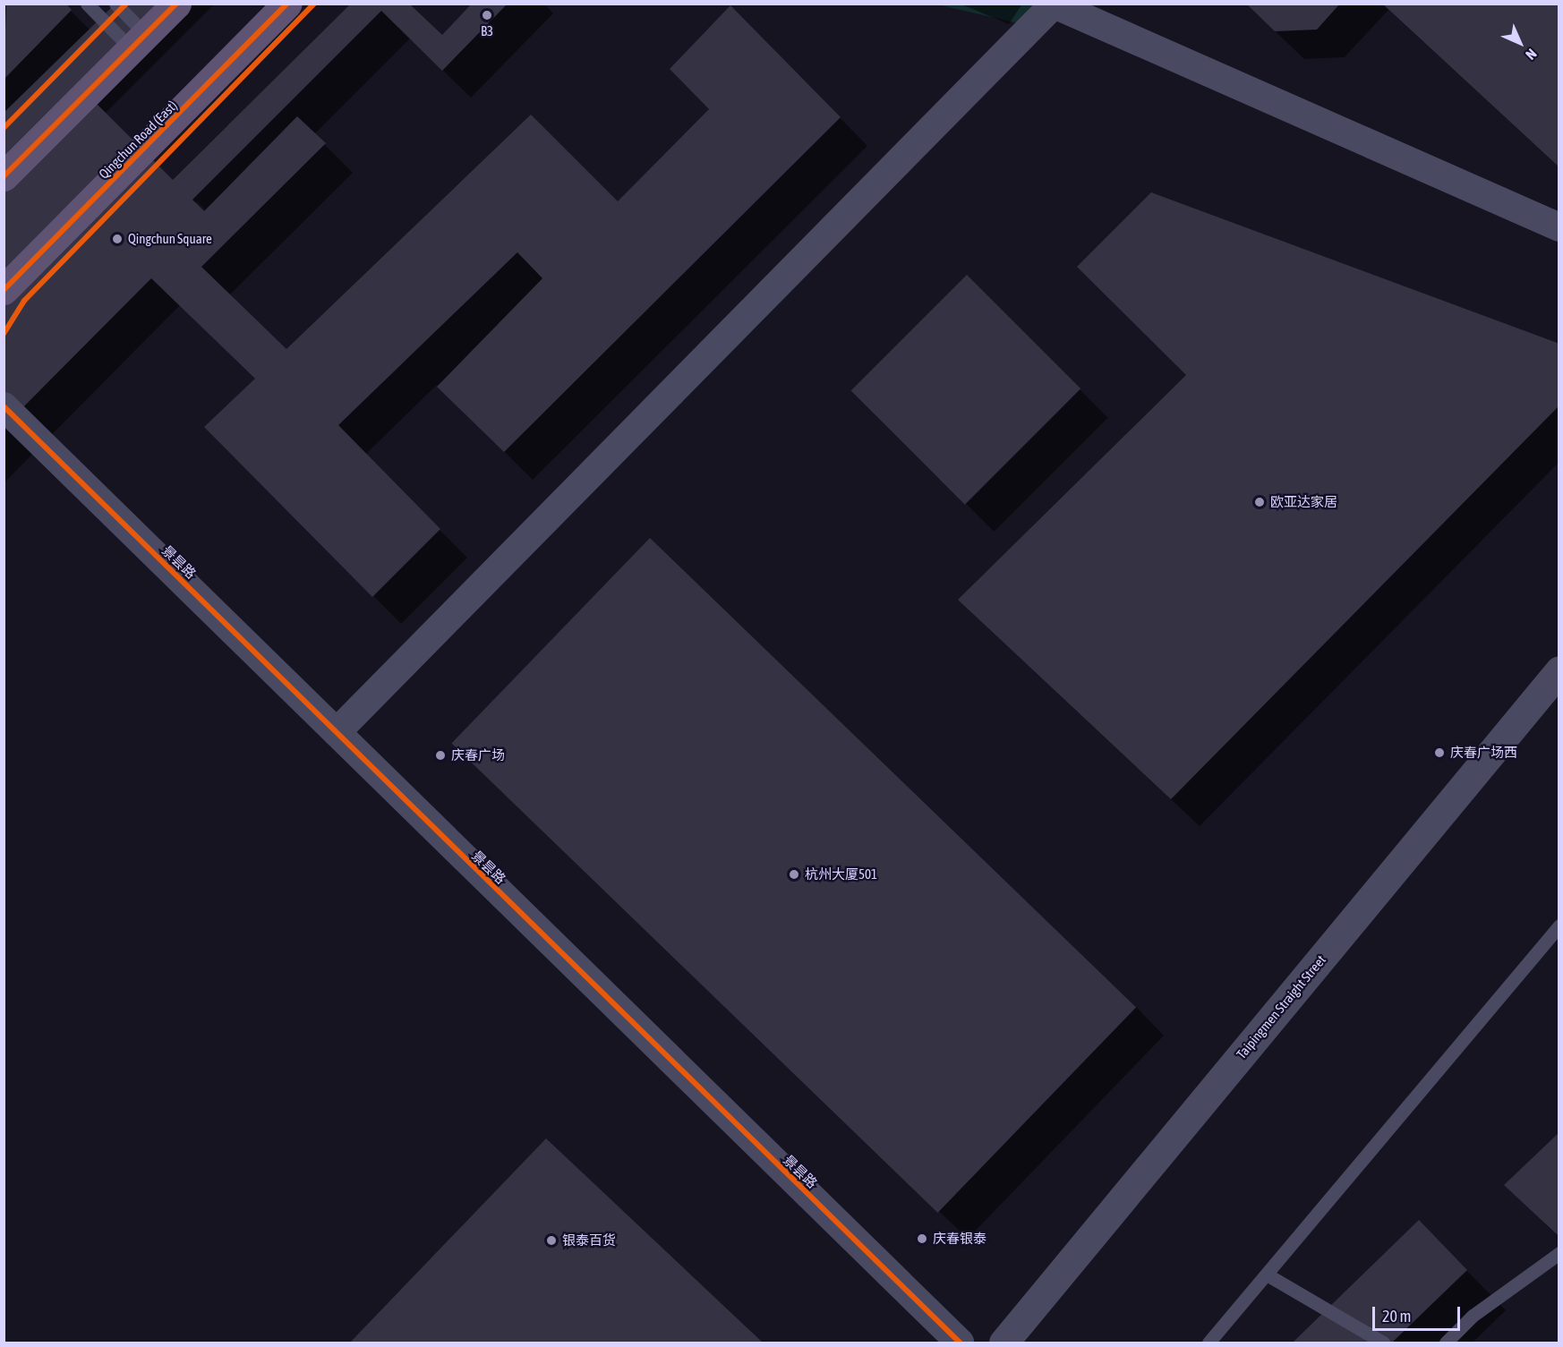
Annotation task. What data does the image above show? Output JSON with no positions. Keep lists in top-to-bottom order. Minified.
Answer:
{"streets":{"main road":["Qingchun Road (East)"],"street":["景昙路","Taipingmen Straight Street"]},"places":["B3","Qingchun Square","欧亚达家居","庆春广场西","庆春广场","杭州大厦501","庆春银泰","银泰百货"],"scale_bar":"20 m","north":"bottom right"}
